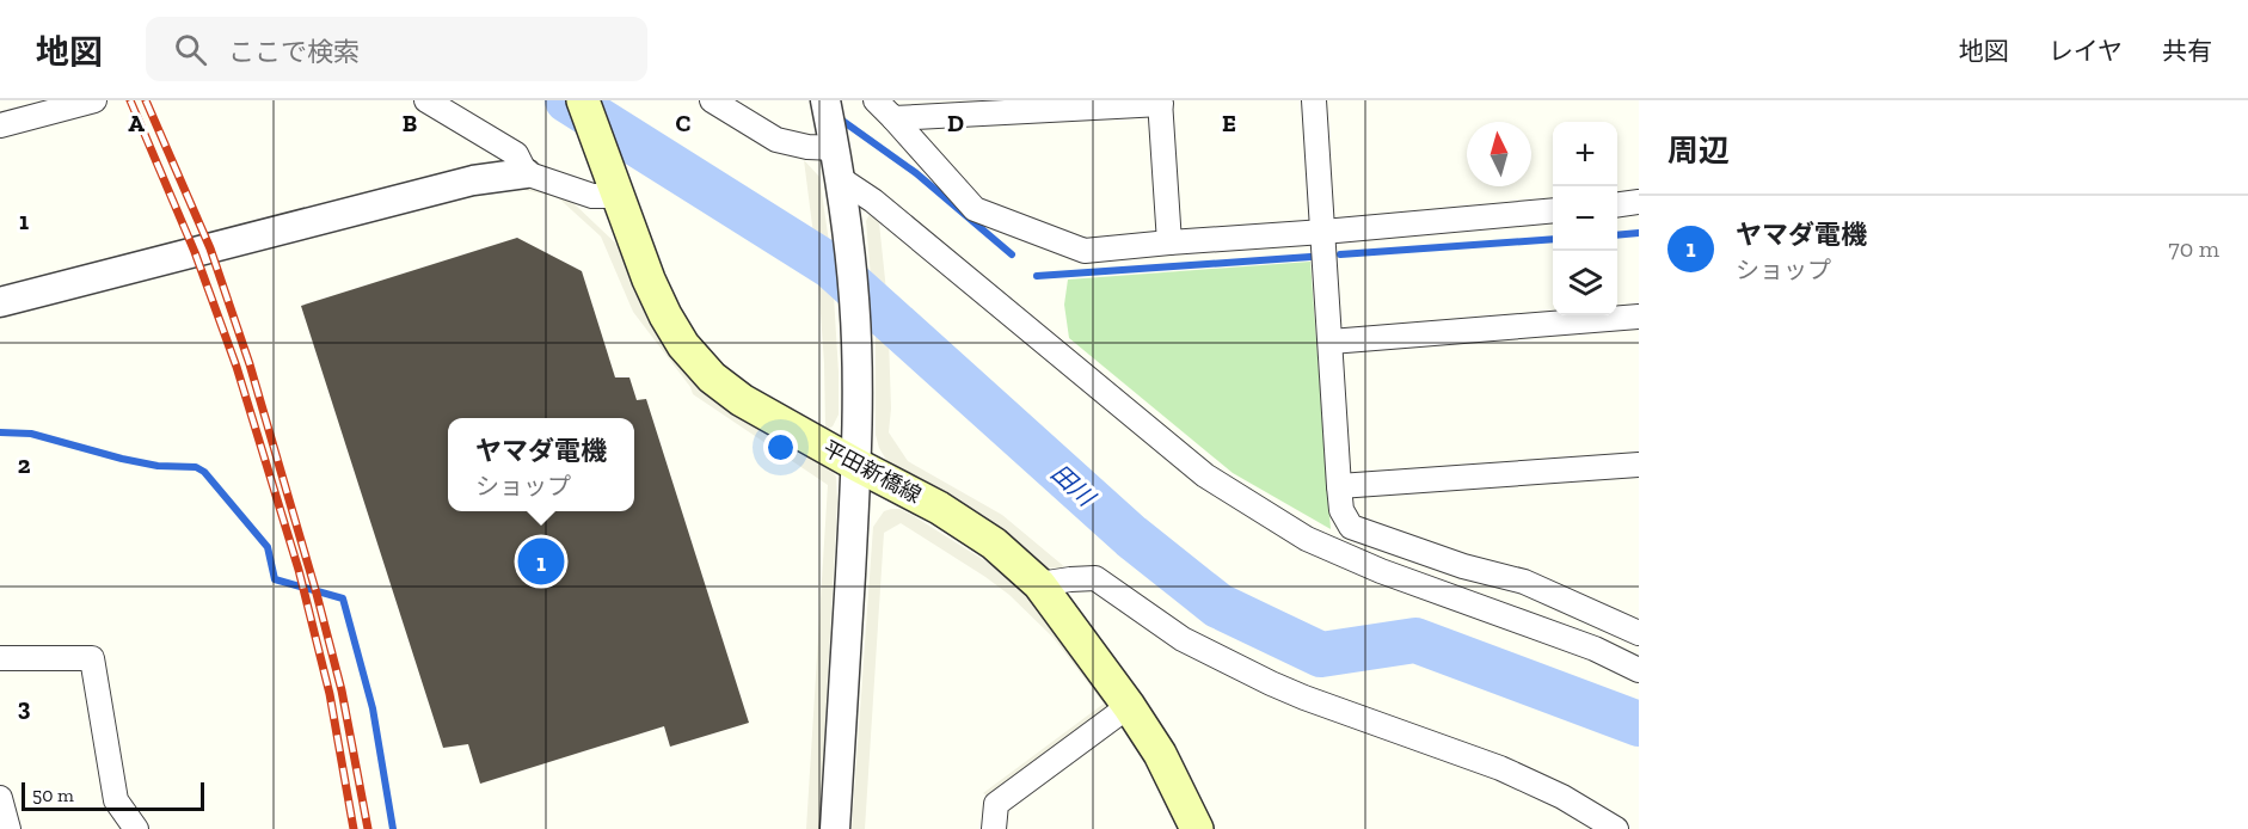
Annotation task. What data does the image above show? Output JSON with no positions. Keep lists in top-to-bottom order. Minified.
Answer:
{"streets":{"main road":["平田新橋線"]},"water":["田川"],"scale_bar":"50 m","north":"top","page":{"header":"地図","search":"ここで検索","nav":["地図","レイヤ","共有"],"heading":"周辺","map_buttons":["+","−"],"list":[{"mark":"1","name":"ヤマダ電機","note":"ショップ","value":"70 m"}],"popup":["ヤマダ電機","ショップ"],"pins":"1","scale":"50 m"},"grid":{"columns":["A","B","C","D","E"],"rows":["1","2","3"]}}
